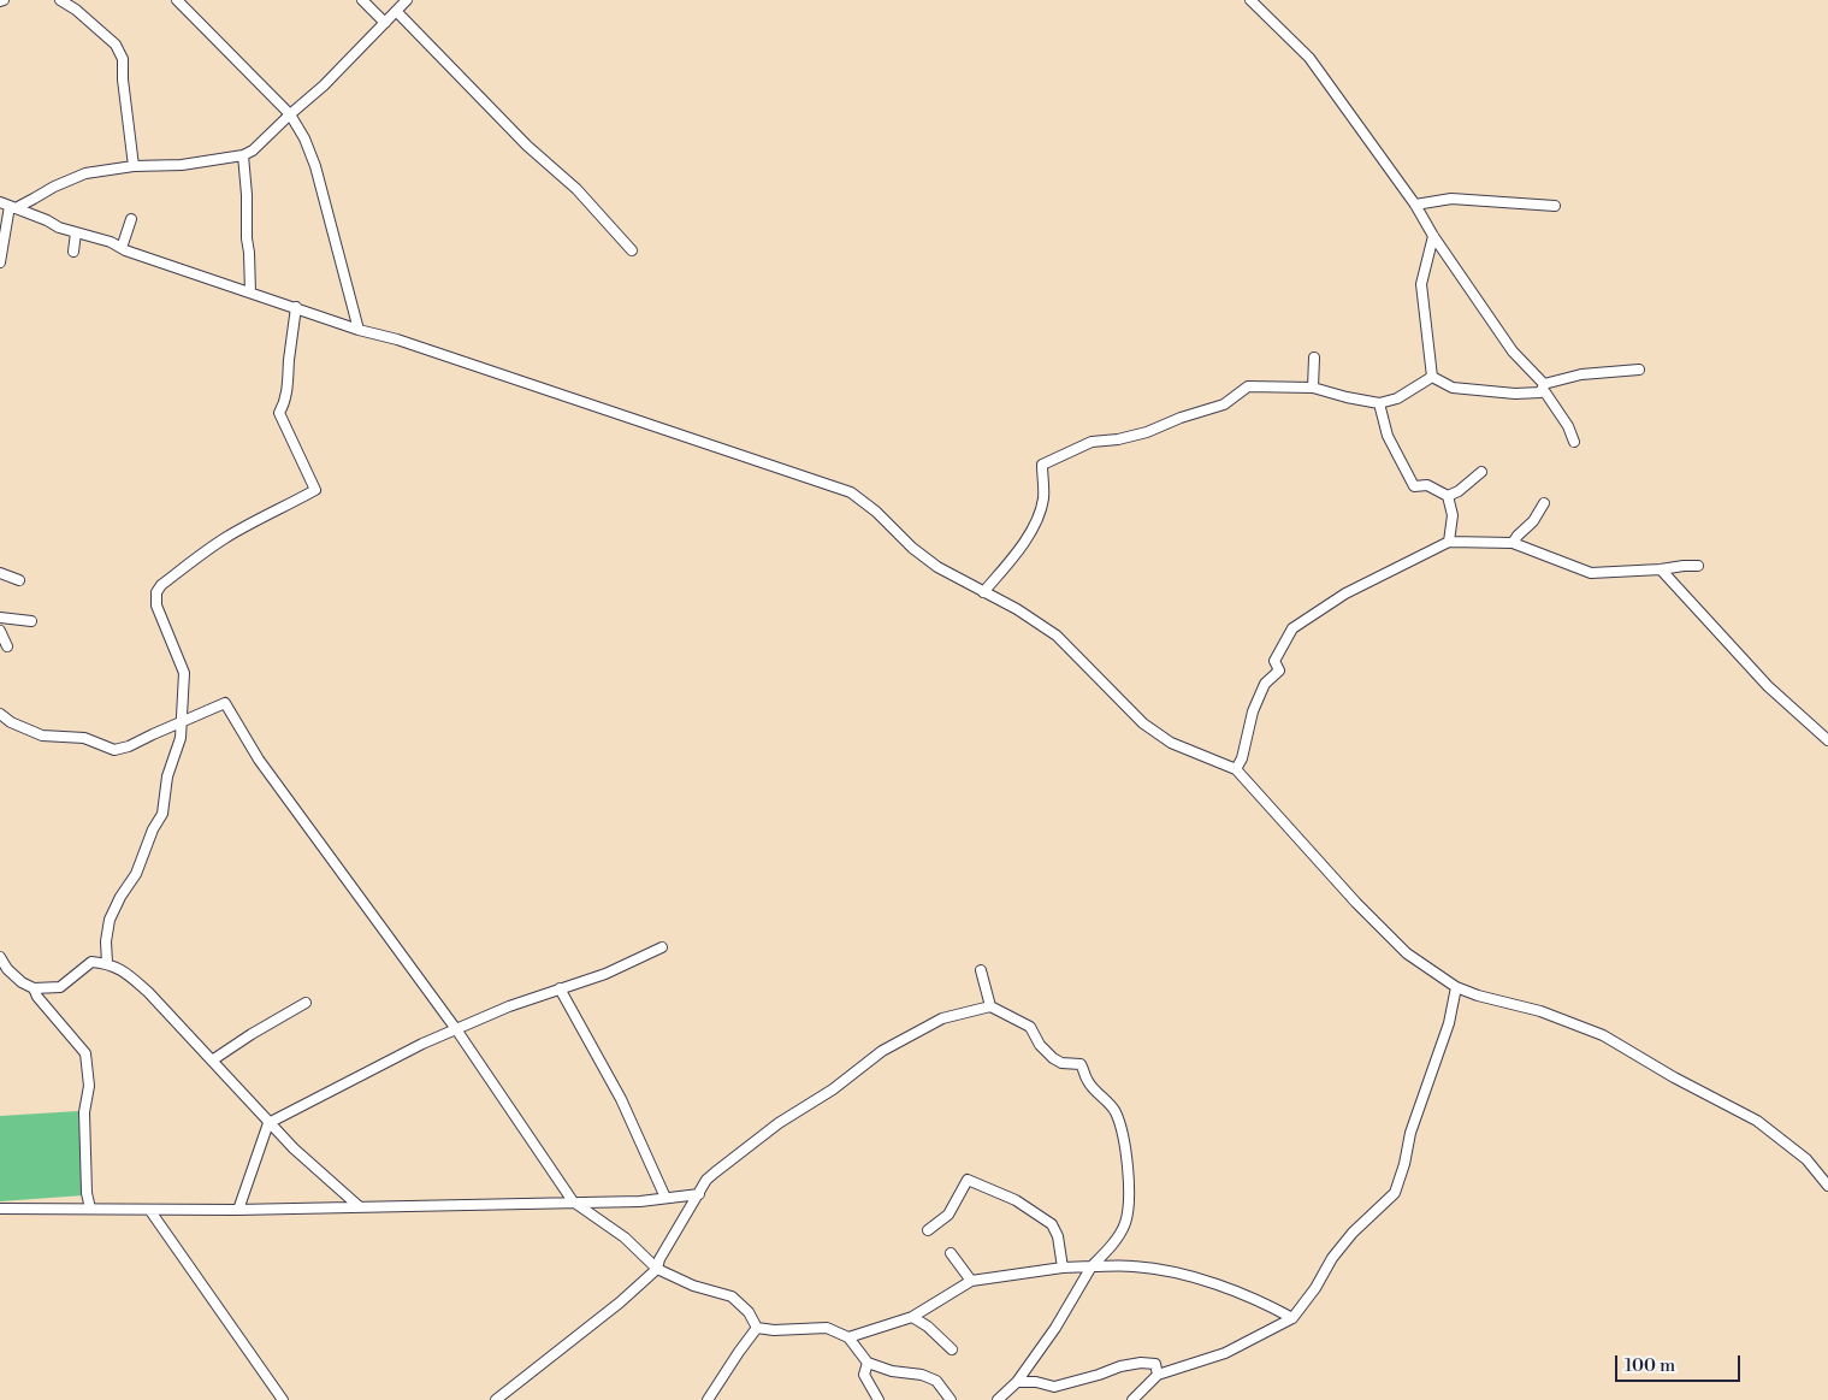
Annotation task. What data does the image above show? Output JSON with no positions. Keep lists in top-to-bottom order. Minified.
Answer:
{"scale_bar":"100 m"}
